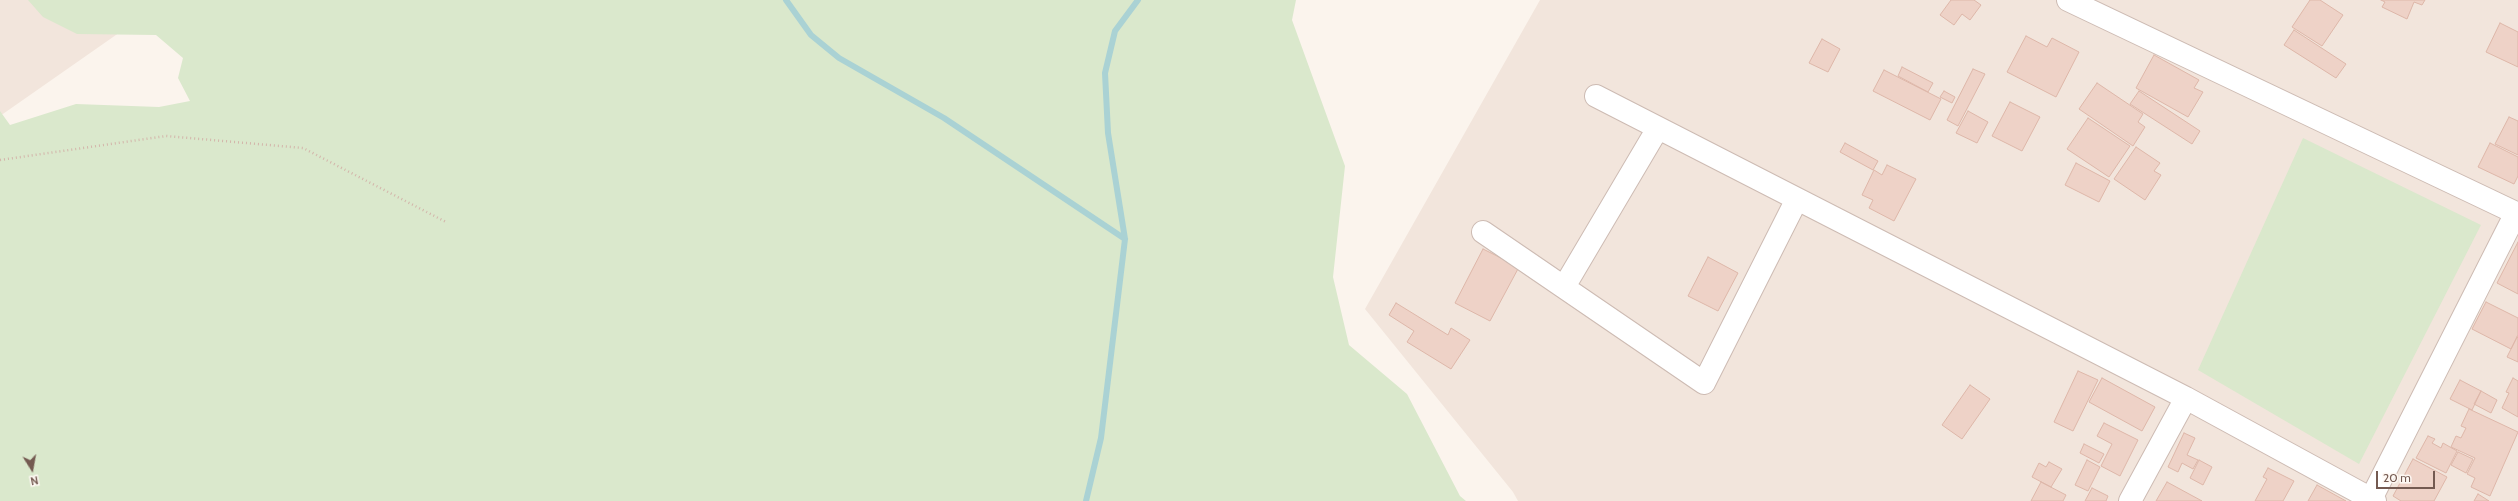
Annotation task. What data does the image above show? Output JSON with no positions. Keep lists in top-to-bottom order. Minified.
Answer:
{"scale_bar":"20 m","north":"bottom"}
